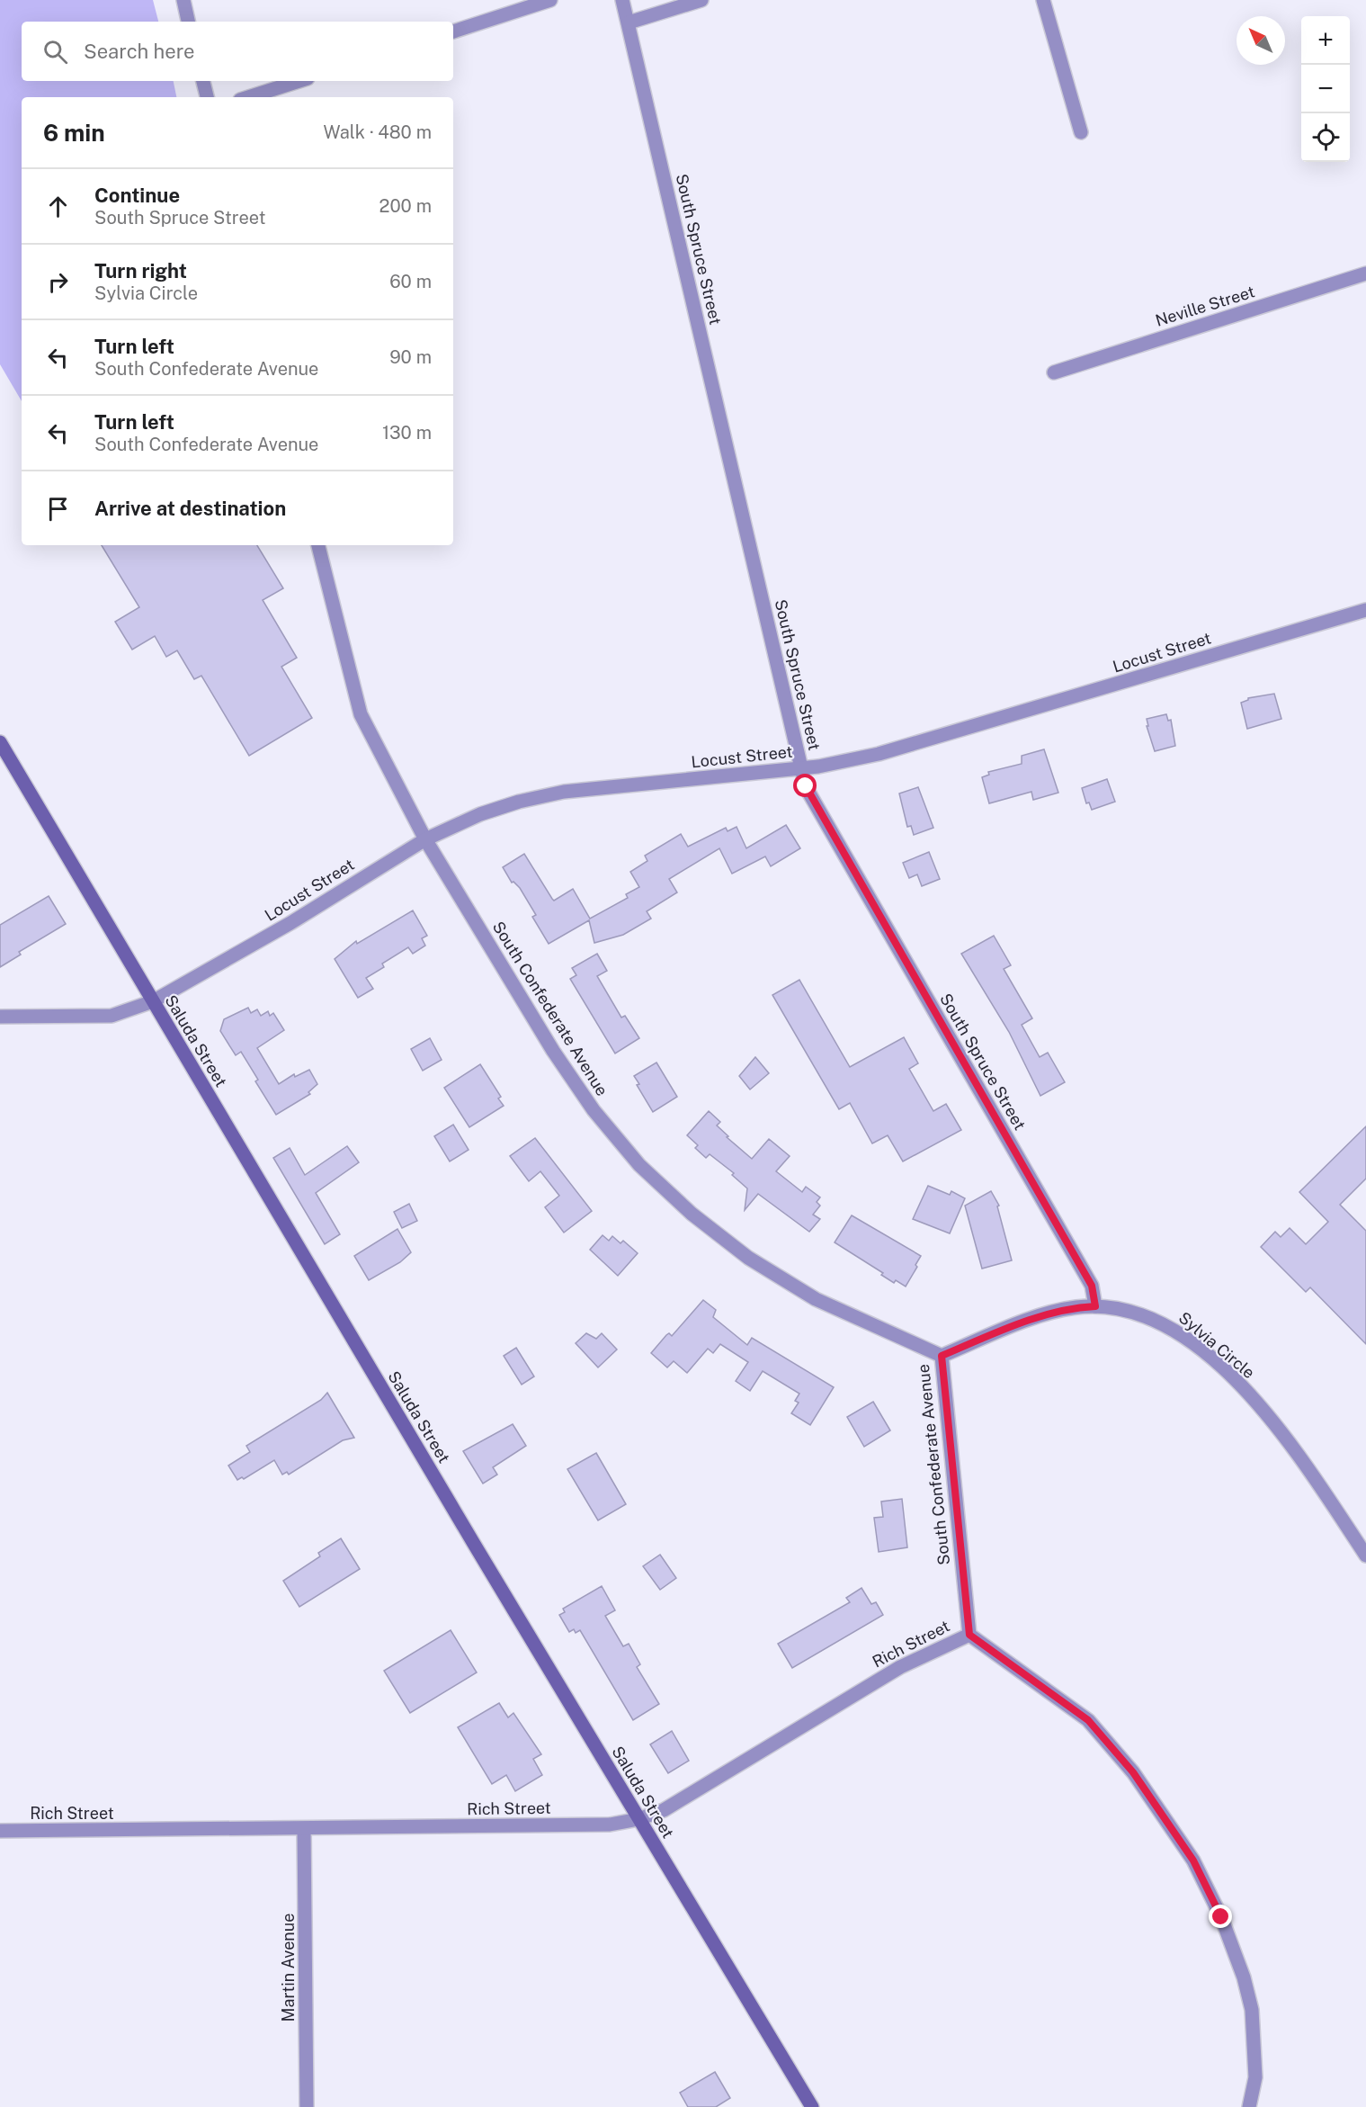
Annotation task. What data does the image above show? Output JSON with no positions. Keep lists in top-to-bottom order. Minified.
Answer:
{"streets":{"main road":["Saluda Street"],"street":["South Spruce Street","Neville Street","Locust Street","South Confederate Avenue","Sylvia Circle","Rich Street","Martin Avenue"]},"crossings":[["South Spruce Street","Locust Street"],["South Spruce Street","Sylvia Circle"],["Locust Street","South Confederate Avenue"],["Locust Street","Saluda Street"],["South Confederate Avenue","Sylvia Circle"],["South Confederate Avenue","Rich Street"],["Saluda Street","Rich Street"],["Rich Street","Martin Avenue"]],"north":"top left","page":{"map_buttons":["+","−"],"search":"Search here","heading":["6 min","Walk · 480 m"],"list":[["Continue","South Spruce Street","200 m"],["Turn right","Sylvia Circle","60 m"],["Turn left","South Confederate Avenue","90 m"],["Turn left","South Confederate Avenue","130 m"],"Arrive at destination"]}}
